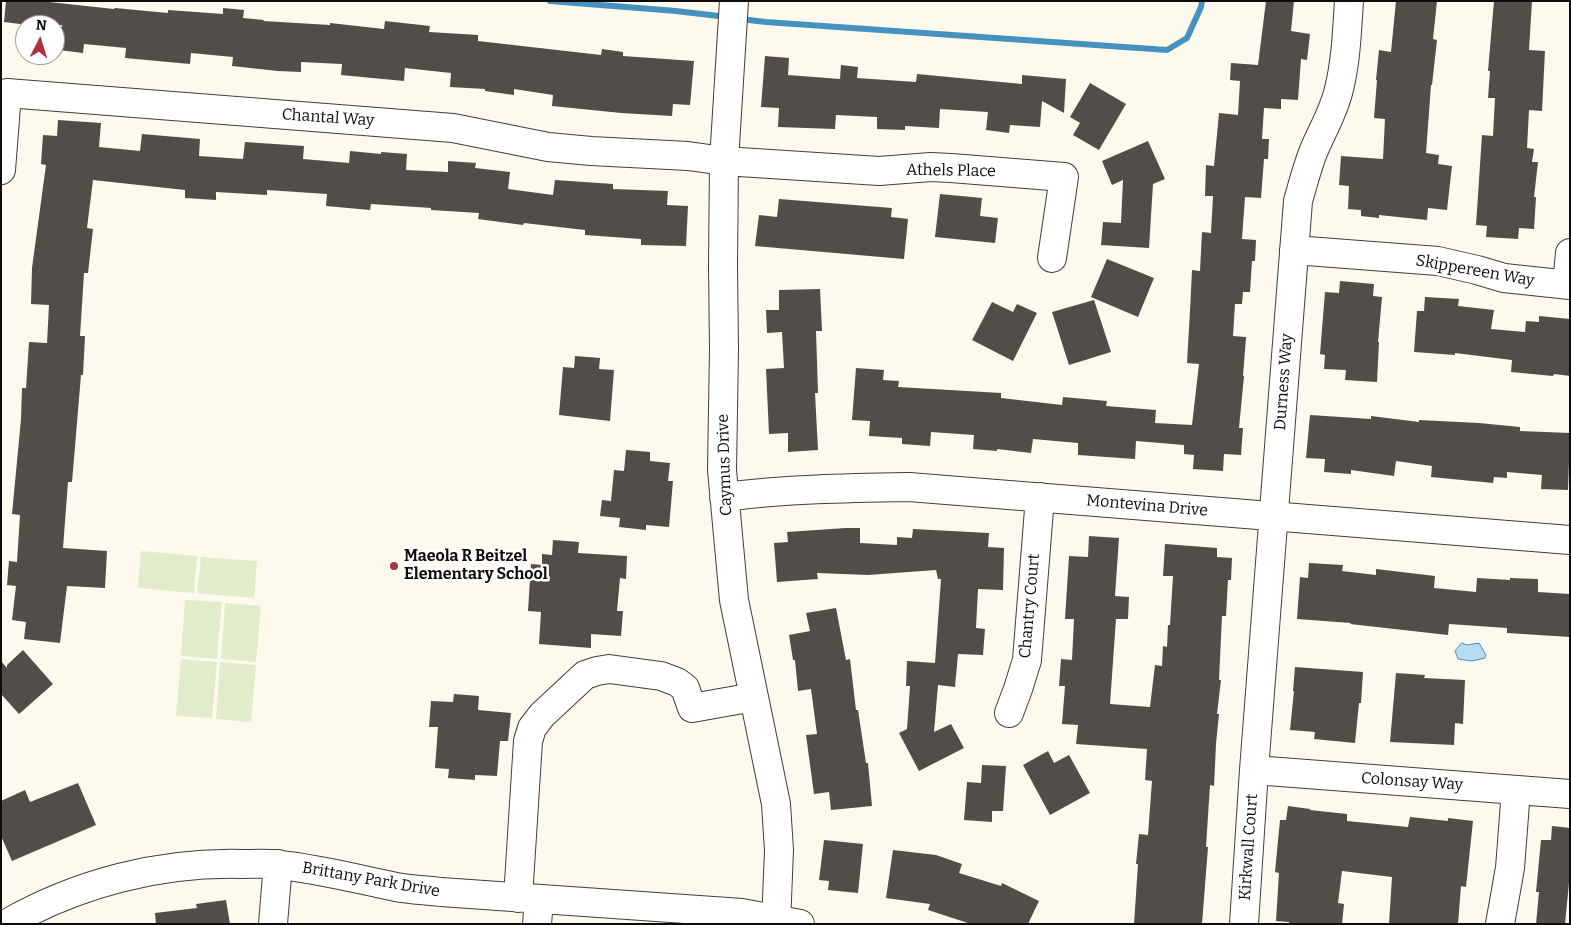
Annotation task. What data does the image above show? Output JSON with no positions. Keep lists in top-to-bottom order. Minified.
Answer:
{"streets":{"street":["Chantal Way","Athels Place","Skippereen Way","Durness Way","Caymus Drive","Montevina Drive","Chantry Court","Colonsay Way","Kirkwall Court","Brittany Park Drive"]},"crossings":[["Chantal Way","Athels Place"],["Chantal Way","Caymus Drive"],["Athels Place","Caymus Drive"],["Skippereen Way","Durness Way"],["Durness Way","Montevina Drive"],["Durness Way","Colonsay Way"],["Durness Way","Kirkwall Court"],["Caymus Drive","Montevina Drive"],["Caymus Drive","Brittany Park Drive"],["Montevina Drive","Chantry Court"],["Colonsay Way","Kirkwall Court"]],"places":["Maeola R Beitzel Elementary School"],"north":"top"}
